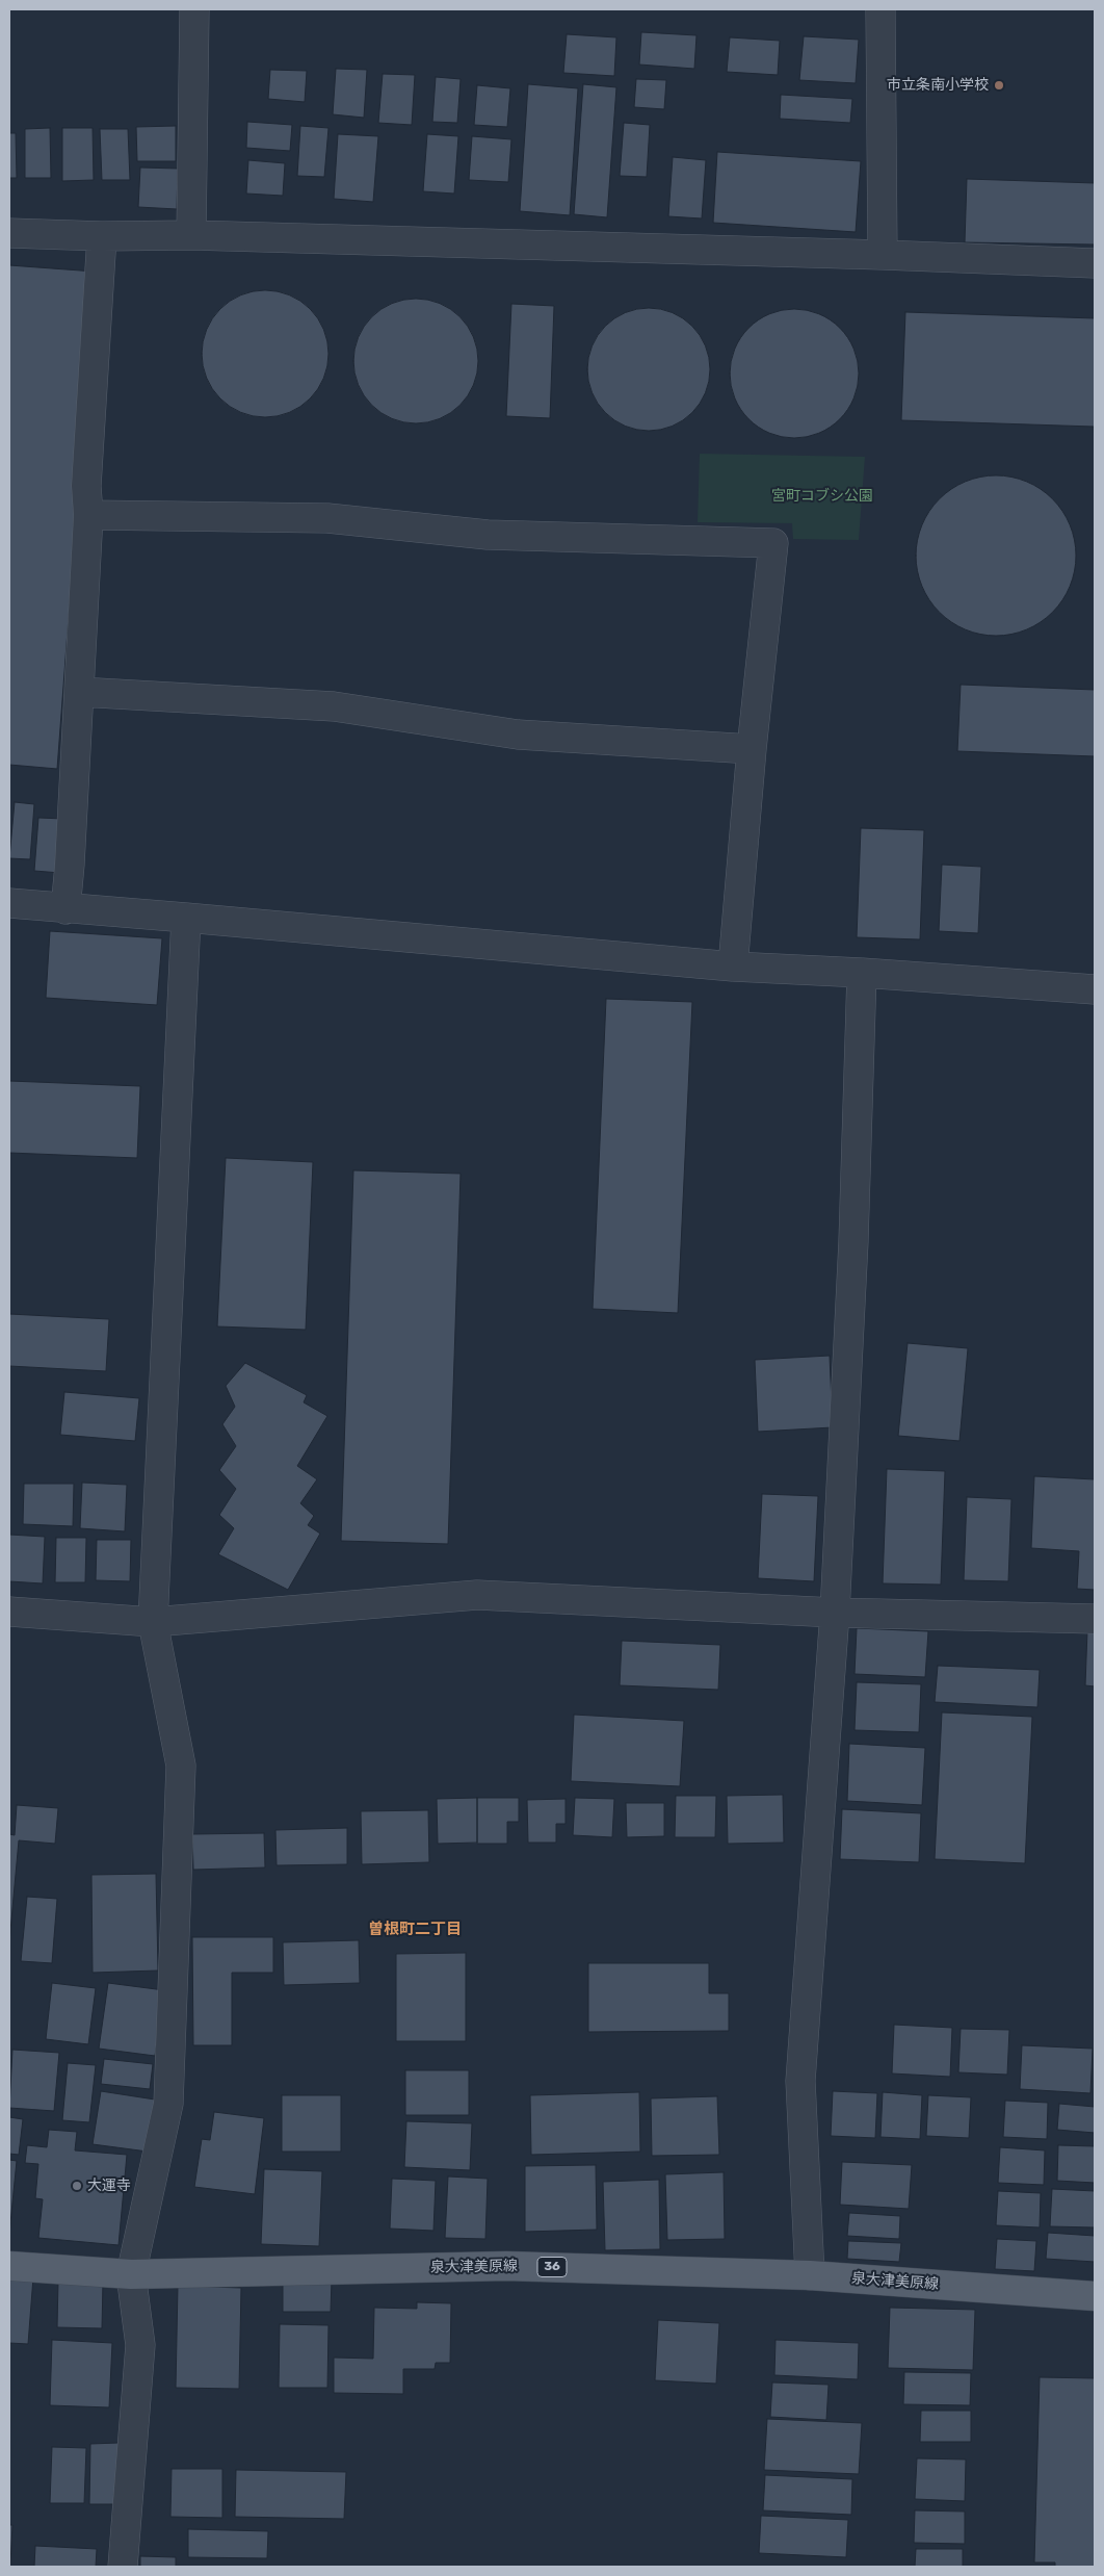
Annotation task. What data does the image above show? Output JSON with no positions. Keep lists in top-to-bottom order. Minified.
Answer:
{"streets":{"main road":["泉大津美原線","36"]},"districts":["曽根町二丁目"],"parks":["宮町コブシ公園"],"places":["市立条南小学校","大運寺"]}
